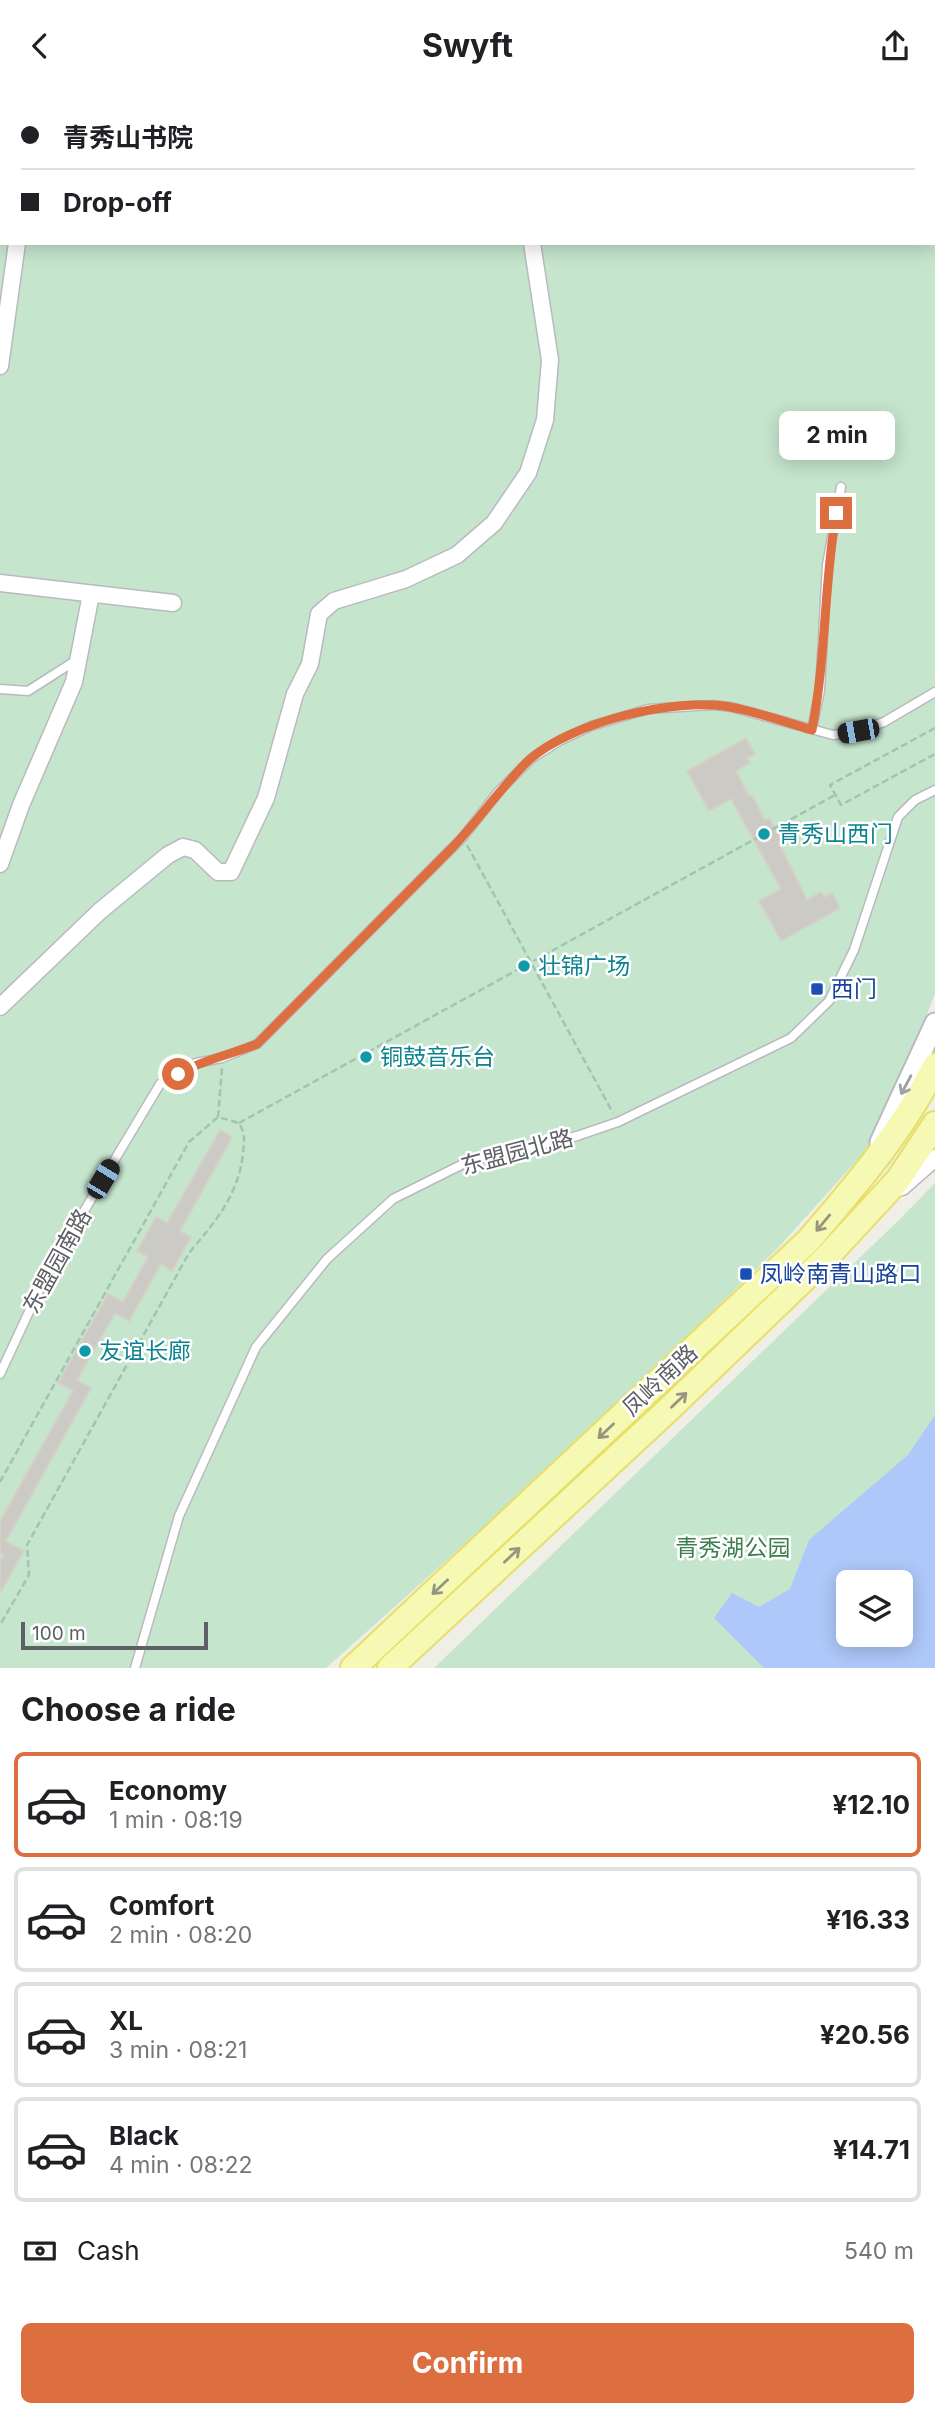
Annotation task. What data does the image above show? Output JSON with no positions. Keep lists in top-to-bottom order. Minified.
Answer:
{"streets":{"main road":["凤岭南路"],"lane":["东盟园北路","东盟园南路"]},"parks":["青秀湖公园"],"places":{"other":["青秀山西门","壮锦广场","铜鼓音乐台","友谊长廊"],"transit":["西门","凤岭南青山路口"]},"scale_bar":"100 m","page":{"header":"Swyft","banner":["青秀山书院","Drop-off"],"bubble":"2 min","scale":"100 m","heading":"Choose a ride","list":[{"name":"Economy","note":"1 min · 08:19","value":"¥12.10"},{"name":"Comfort","note":"2 min · 08:20","value":"¥16.33"},{"name":"XL","note":"3 min · 08:21","value":"¥20.56"},{"name":"Black","note":"4 min · 08:22","value":"¥14.71"}],"pay":["Cash","540 m"],"buttons":"Confirm"}}
